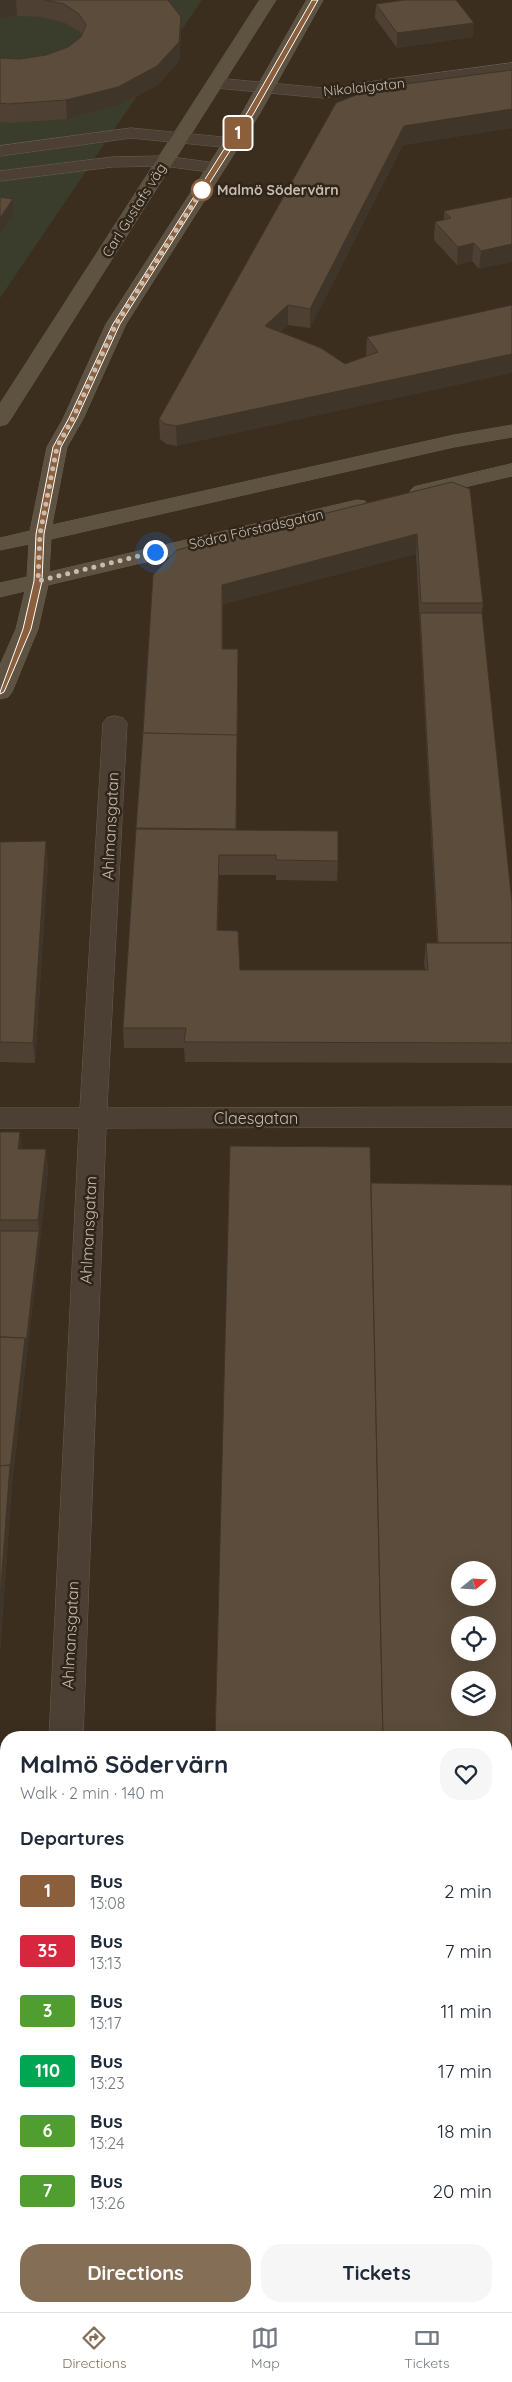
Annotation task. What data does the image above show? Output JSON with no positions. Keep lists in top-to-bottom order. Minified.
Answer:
{"streets":{"street":["Nikolaigatan","Carl Gustafs väg","Södra Förstadsgatan","Ahlmansgatan","Claesgatan"]},"crossings":[["Nikolaigatan","Carl Gustafs väg"],["Ahlmansgatan","Claesgatan"]],"places":["Malmö Södervärn"],"lines":["bus line 1"],"north":"right","page":{"on_map":"1","heading":[["Malmö Södervärn","Walk · 2 min · 140 m"],"Departures"],"list":[{"mark":"1","name":"Bus","note":"13:08","value":"2 min"},{"mark":"35","name":"Bus","note":"13:13","value":"7 min"},{"mark":"3","name":"Bus","note":"13:17","value":"11 min"},{"mark":"110","name":"Bus","note":"13:23","value":"17 min"},{"mark":"6","name":"Bus","note":"13:24","value":"18 min"},{"mark":"7","name":"Bus","note":"13:26","value":"20 min"}],"buttons":["Directions","Tickets"],"tabs":["Directions","Map","Tickets"]}}
